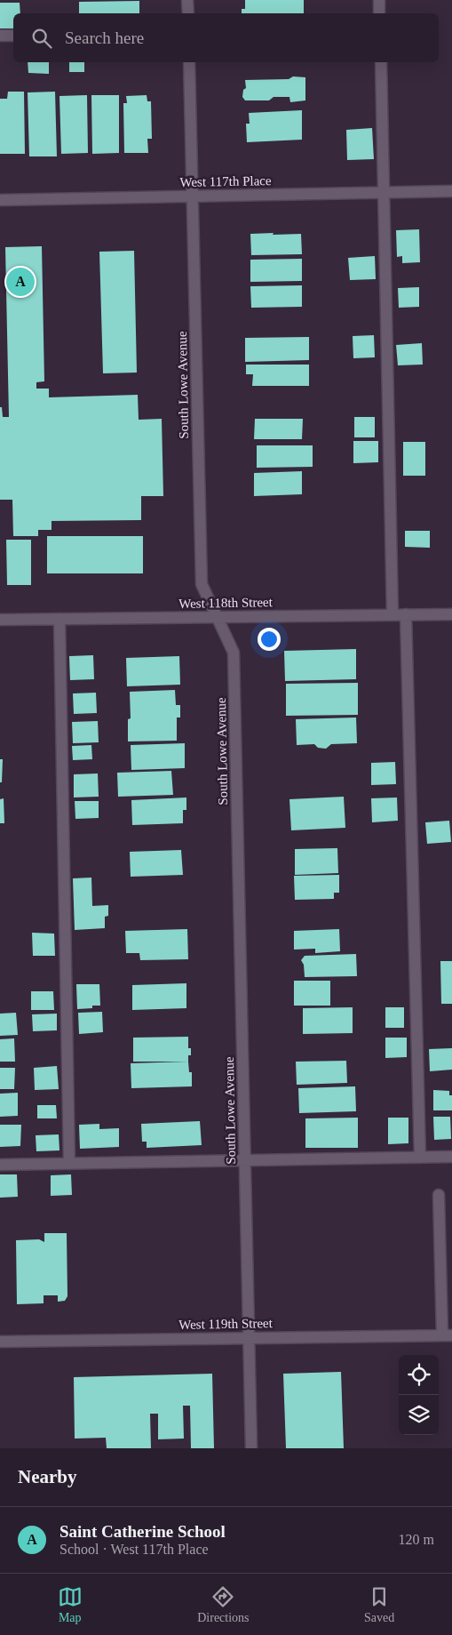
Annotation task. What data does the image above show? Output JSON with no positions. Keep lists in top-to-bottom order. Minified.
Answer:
{"streets":{"street":["West 117th Place","South Lowe Avenue","West 118th Street","West 119th Street"]},"crossings":[["West 117th Place","South Lowe Avenue"],["South Lowe Avenue","West 118th Street"],["South Lowe Avenue","West 119th Street"]],"page":{"search":"Search here","pins":"A","heading":"Nearby","list":[{"mark":"A","name":"Saint Catherine School","note":"School · West 117th Place","value":"120 m"}],"nav":["Map","Directions","Saved"]}}
